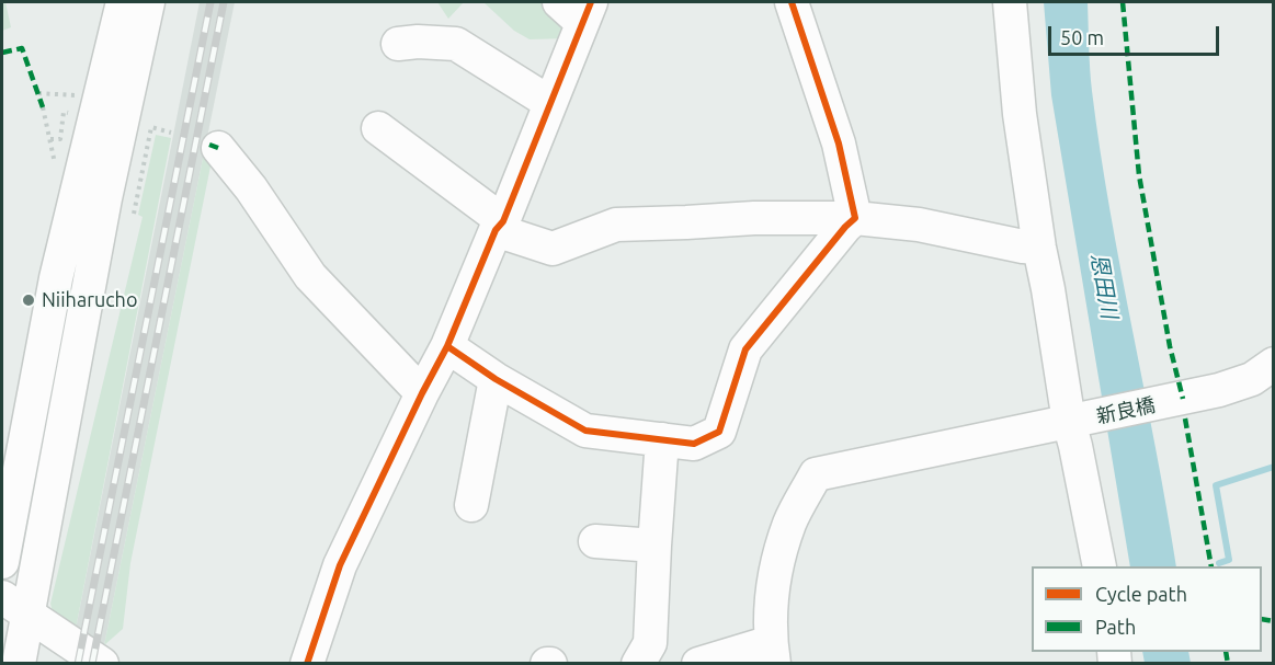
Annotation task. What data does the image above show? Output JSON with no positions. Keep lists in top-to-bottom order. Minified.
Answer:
{"streets":{"street":["新良橋"]},"water":["恩田川"],"places":["Niiharucho"],"legend":["Cycle path","Path"],"scale_bar":"50 m"}
